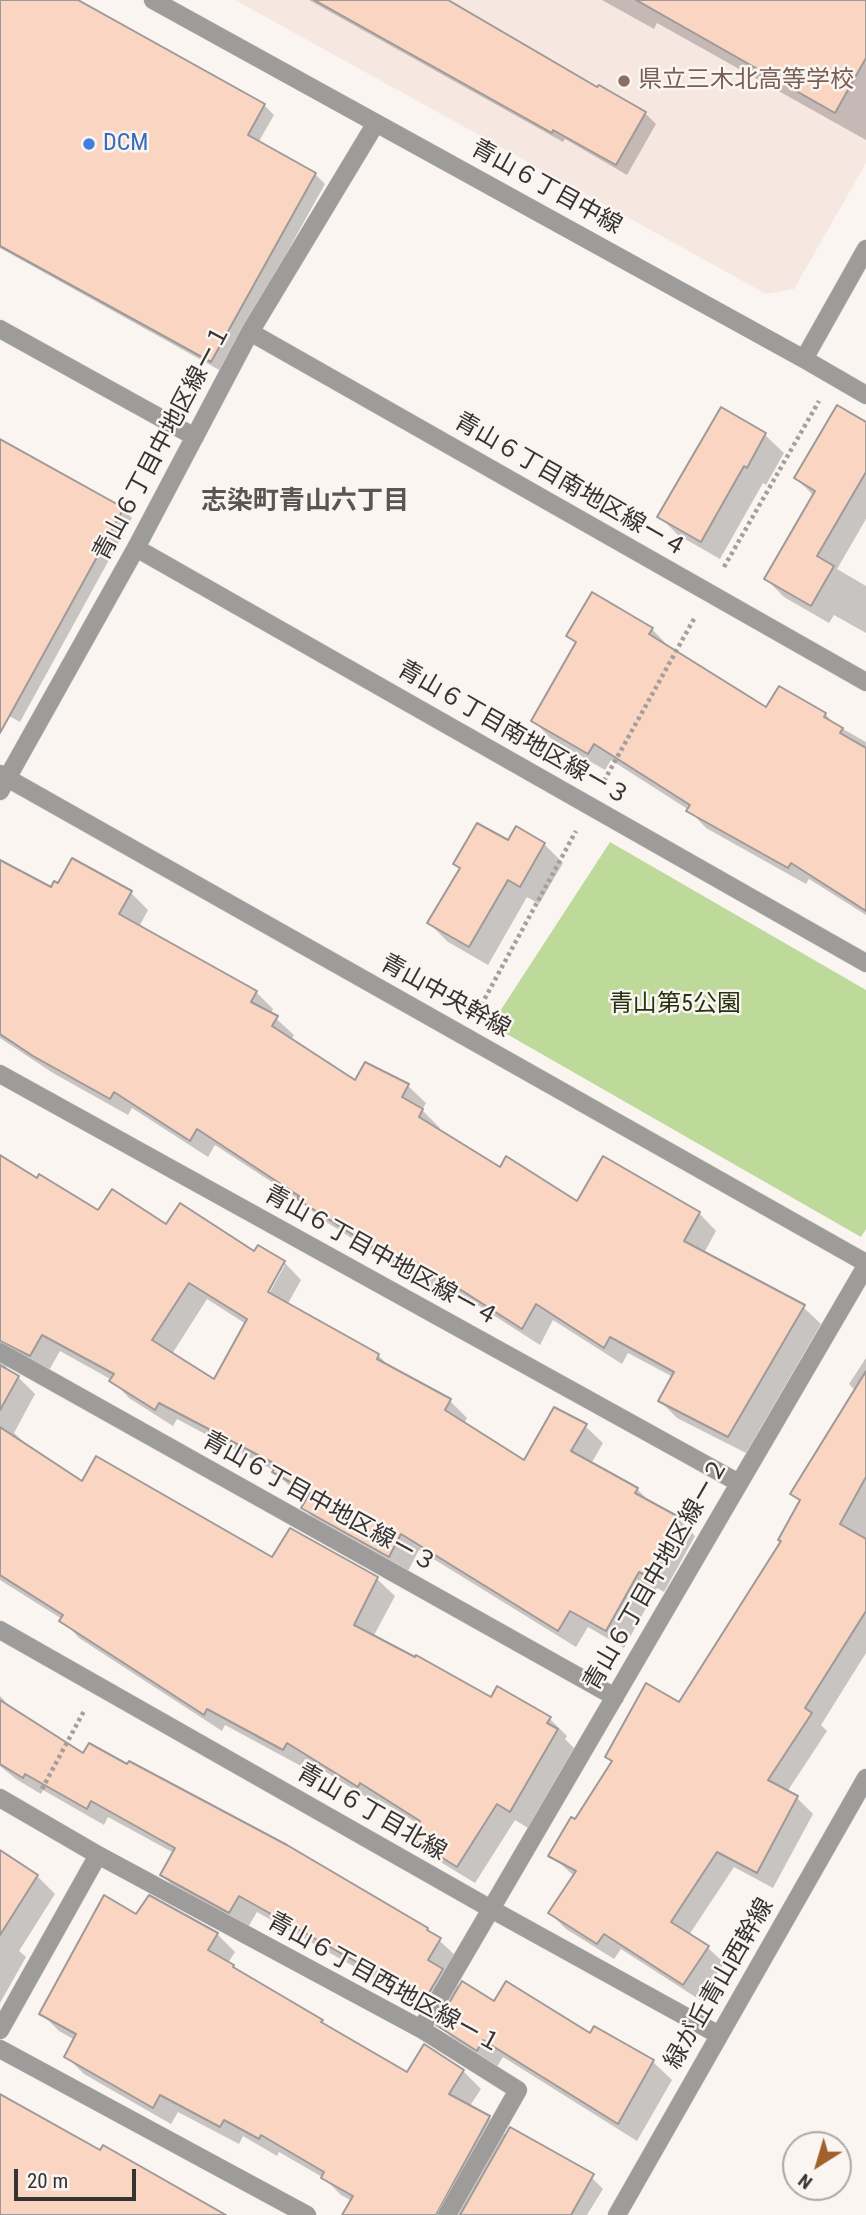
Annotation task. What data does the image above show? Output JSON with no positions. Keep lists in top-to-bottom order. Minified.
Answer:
{"streets":{"street":["青山６丁目中線","青山６丁目中地区線ー１","青山６丁目南地区線ー４","青山６丁目南地区線ー３","青山中央幹線","青山６丁目中地区線ー４","青山６丁目中地区線ー３","青山６丁目中地区線ー２","青山６丁目北線","青山６丁目西地区線ー１","緑が丘青山西幹線"]},"crossings":[["青山６丁目中線","青山６丁目中地区線ー１"],["青山６丁目中地区線ー１","青山６丁目南地区線ー４"],["青山６丁目中地区線ー１","青山６丁目南地区線ー３"],["青山６丁目中地区線ー１","青山中央幹線"],["青山中央幹線","青山６丁目中地区線ー２"],["青山６丁目中地区線ー４","青山６丁目中地区線ー２"],["青山６丁目中地区線ー３","青山６丁目中地区線ー２"],["青山６丁目中地区線ー２","青山６丁目北線"],["青山６丁目中地区線ー２","青山６丁目西地区線ー１"],["青山６丁目北線","緑が丘青山西幹線"]],"districts":["志染町青山六丁目"],"parks":["青山第5公園"],"places":["県立三木北高等学校","DCM"],"scale_bar":"20 m","north":"bottom left"}
